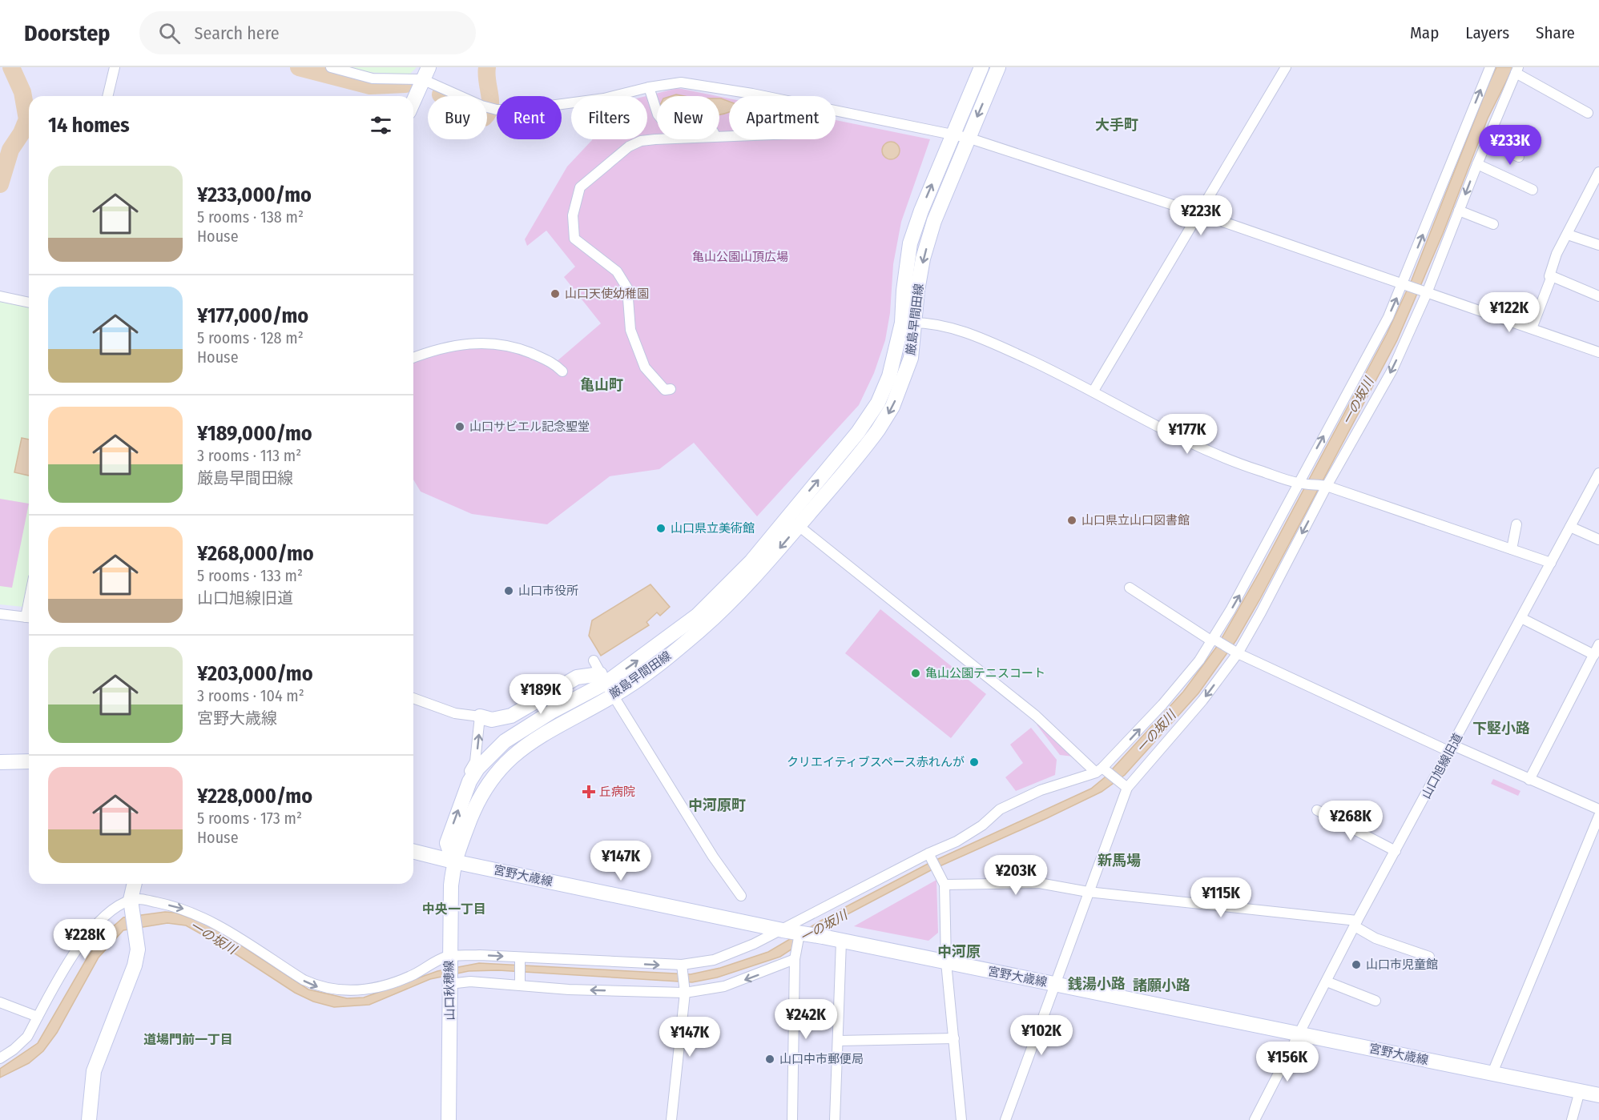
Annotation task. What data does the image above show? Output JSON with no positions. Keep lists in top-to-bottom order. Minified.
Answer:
{"streets":{"main road":["厳島早間田線","宮野大歳線","山口秋穂線"],"street":["山口旭線旧道"]},"crossings":[["厳島早間田線","宮野大歳線"],["厳島早間田線","山口秋穂線"],["山口旭線旧道","宮野大歳線"],["宮野大歳線","山口秋穂線"]],"districts":["大手町","亀山町","下竪小路","中河原町","新馬場","中央一丁目","中河原","銭湯小路","諸願小路","道場門前一丁目"],"water":["一の坂川"],"parks":["亀山公園山頂広場"],"places":{"other":["山口天使幼稚園","山口サビエル記念聖堂","山口県立山口図書館","山口県立美術館","山口市役所","亀山公園テニスコート","クリエイティブスペース赤れんが","山口市児童館","山口中市郵便局"],"health":["丘病院"]},"page":{"header":"Doorstep","search":"Search here","nav":["Map","Layers","Share"],"chip":["Buy","Rent","Filters","New","Apartment"],"heading":"14 homes","price":["¥233K","¥223K","¥122K","¥177K","¥189K","¥268K","¥147K","¥203K","¥115K","¥228K","¥242K","¥102K","¥147K","¥156K"],"list":[{"name":"¥233,000/mo","note":"5 rooms · 138 m² · House"},{"name":"¥177,000/mo","note":"5 rooms · 128 m² · House"},{"name":"¥189,000/mo","note":"3 rooms · 113 m² · 厳島早間田線"},{"name":"¥268,000/mo","note":"5 rooms · 133 m² · 山口旭線旧道"},{"name":"¥203,000/mo","note":"3 rooms · 104 m² · 宮野大歳線"},{"name":"¥228,000/mo","note":"5 rooms · 173 m² · House"}]}}
